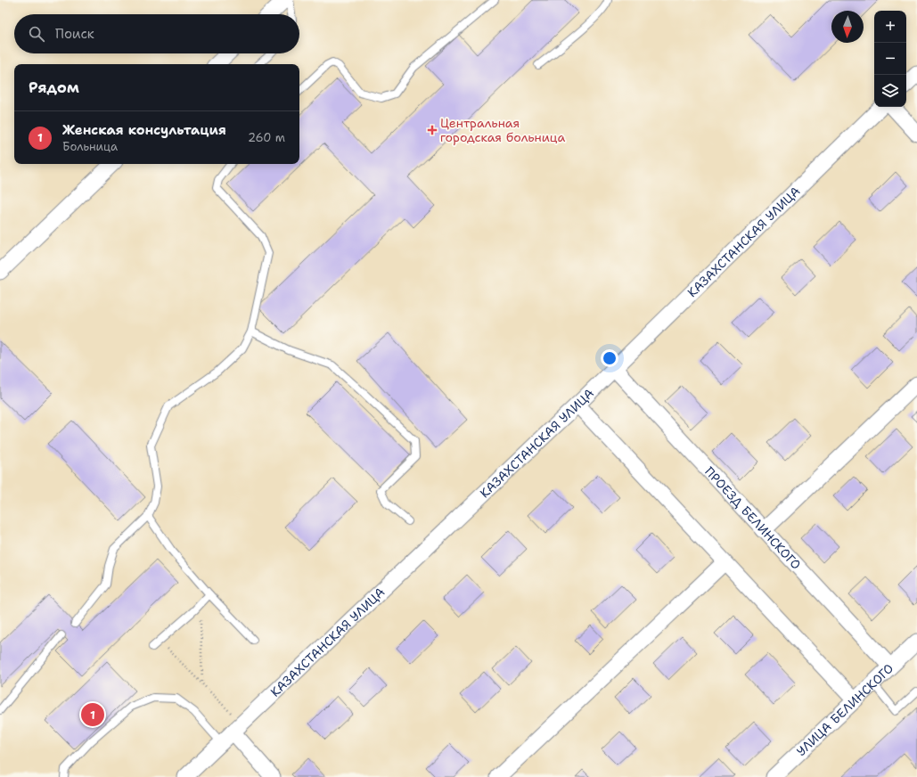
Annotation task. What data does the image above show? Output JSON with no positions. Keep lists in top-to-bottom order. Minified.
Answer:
{"streets":{"street":["КАЗАХСТАНСКАЯ УЛИЦА","ПРОЕЗД БЕЛИНСКОГО","УЛИЦА БЕЛИНСКОГО"]},"crossings":[["КАЗАХСТАНСКАЯ УЛИЦА","ПРОЕЗД БЕЛИНСКОГО"],["ПРОЕЗД БЕЛИНСКОГО","УЛИЦА БЕЛИНСКОГО"]],"places":{"health":["Центральная городская больница"]},"north":"bottom","page":{"map_buttons":["+","−"],"search":"Поиск","heading":"Рядом","list":[{"mark":"1","name":"Женская консультация","note":"Больница","value":"260 m"}],"pins":"1"}}
